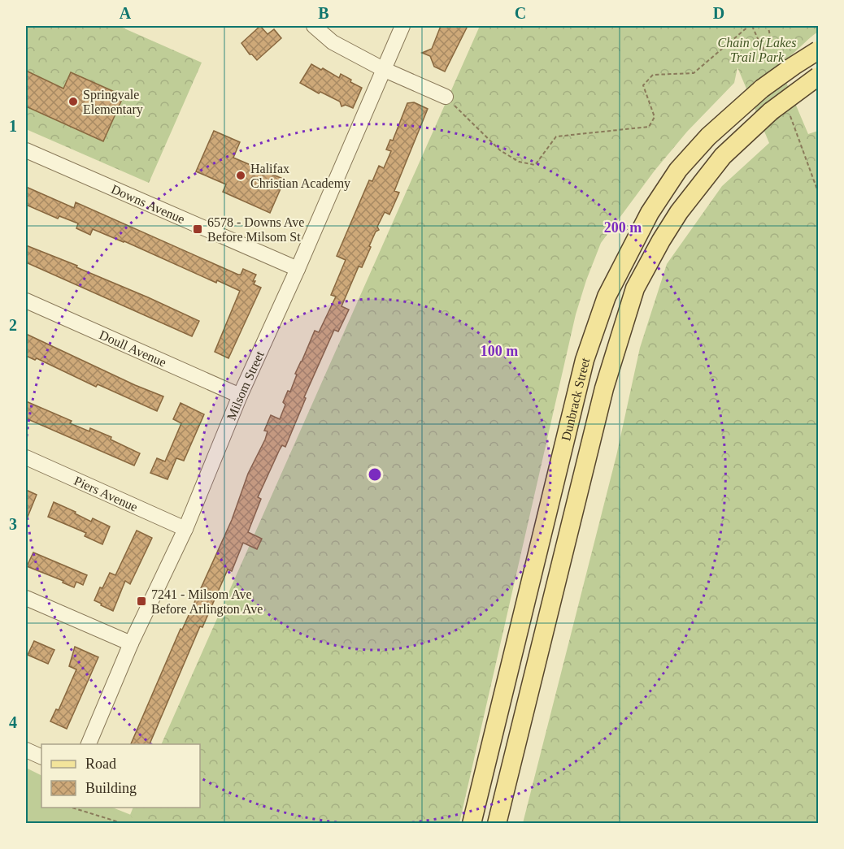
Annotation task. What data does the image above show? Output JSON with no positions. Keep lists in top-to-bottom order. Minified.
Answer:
{"streets":{"main road":["Dunbrack Street"],"street":["Downs Avenue","Doull Avenue","Milsom Street","Piers Avenue"]},"crossings":[["Downs Avenue","Milsom Street"],["Doull Avenue","Milsom Street"],["Milsom Street","Piers Avenue"]],"parks":["Chain of Lakes Trail Park"],"places":{"other":["Springvale Elementary","Halifax Christian Academy"],"transit":["6578 - Downs Ave Before Milsom St","7241 - Milsom Ave Before Arlington Ave"]},"legend":["Road","Building"],"grid":{"columns":["A","B","C","D"],"rows":["1","2","3","4"]},"rings":["200 m","100 m"]}
